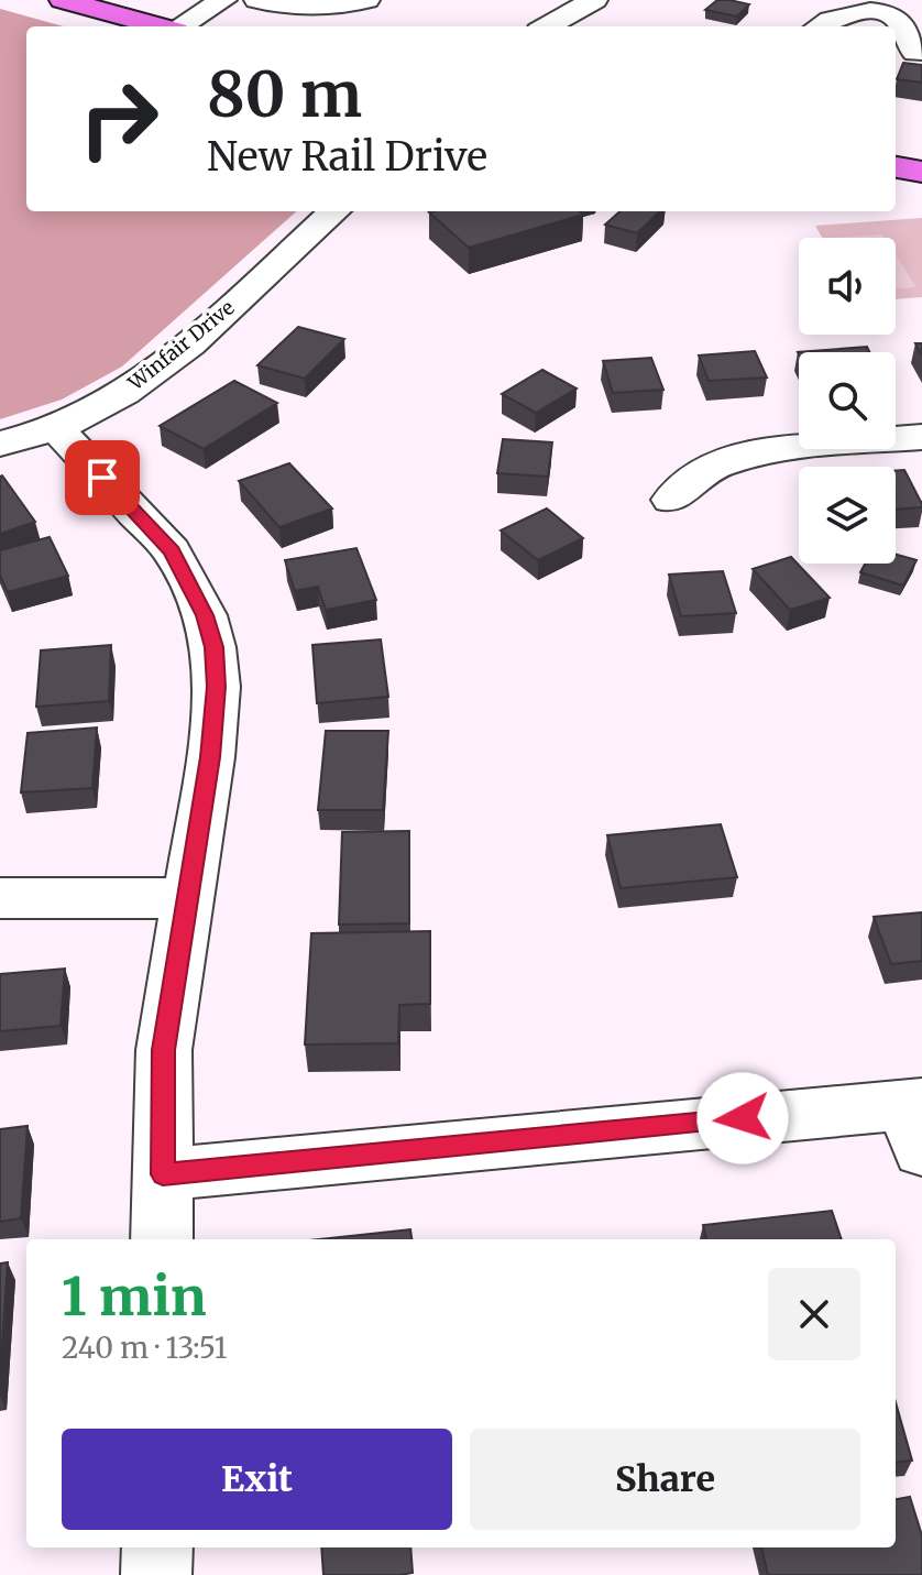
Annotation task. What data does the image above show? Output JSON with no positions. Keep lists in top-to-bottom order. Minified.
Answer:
{"streets":{"street":["Winfair Drive"]},"page":{"turn":["80 m","New Rail Drive"],"heading":["1 min","240 m · 13:51"],"buttons":["Exit","Share"]}}
